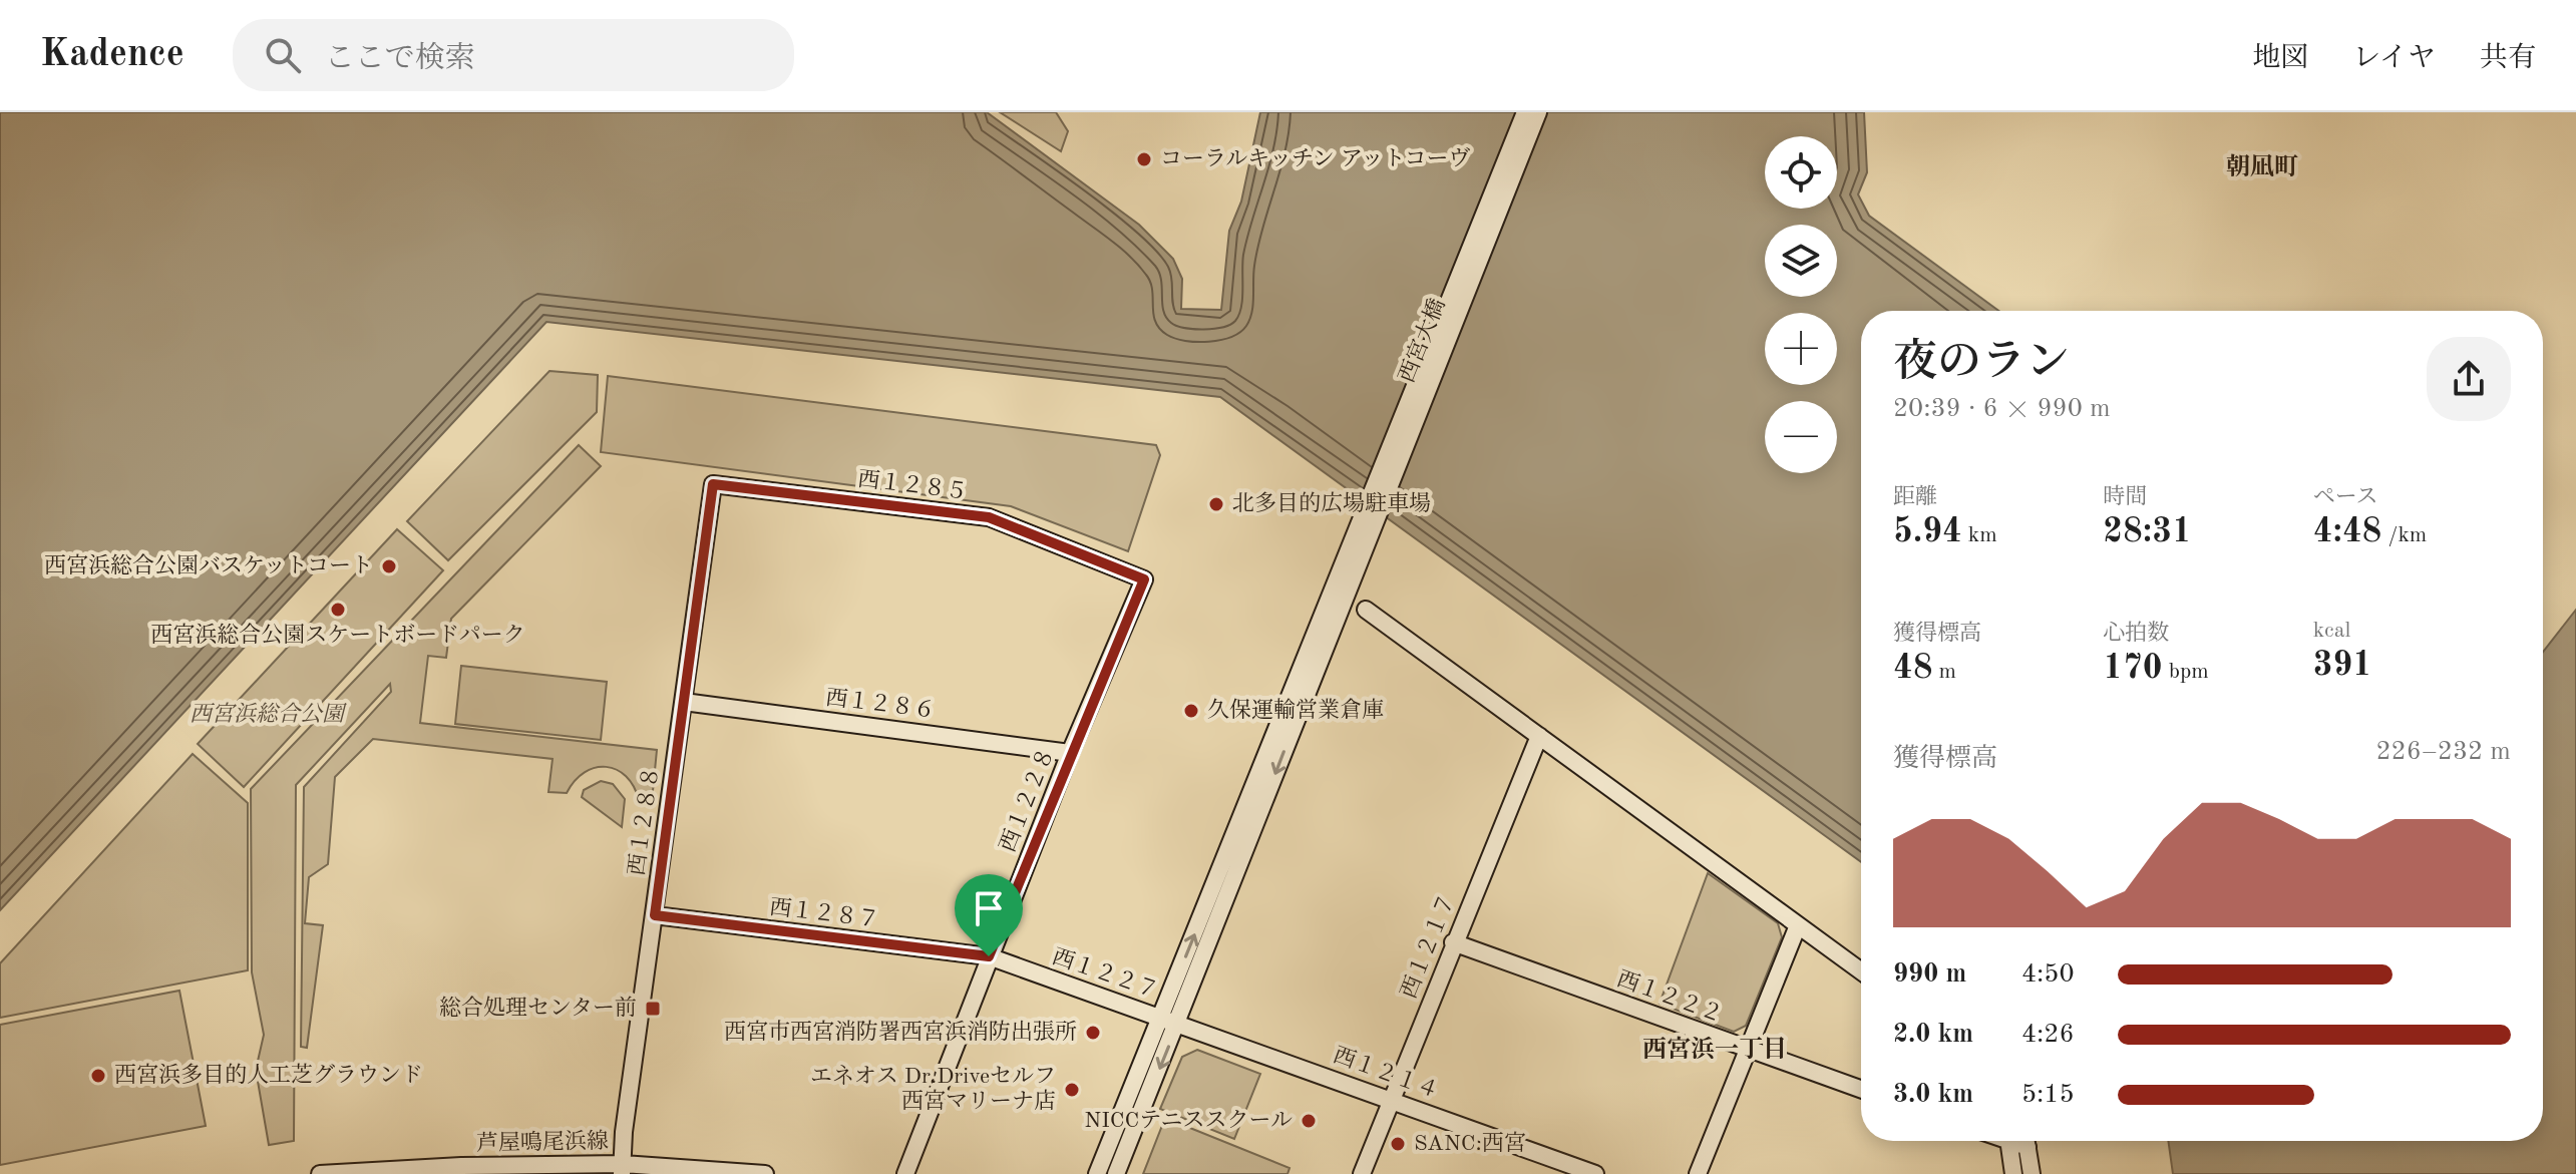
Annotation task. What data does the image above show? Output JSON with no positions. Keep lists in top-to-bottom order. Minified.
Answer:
{"streets":{"street":["西宮大橋","西１２８５","西１２８６","西１２２８","西１２８８","西１２８７","西１２１７","西１２２７","西１２２２","西１２１４","芦屋鳴尾浜線"]},"crossings":[["西１２８５","西１２２８"],["西１２８５","西１２８８"],["西１２８６","西１２２８"],["西１２８６","西１２８８"],["西１２２８","西１２８７"],["西１２２８","西１２２７"],["西１２８８","西１２８７"],["西１２８８","芦屋鳴尾浜線"],["西１２８７","西１２２７"],["西１２１７","西１２２２"],["西１２１７","西１２１４"],["西１２２７","西１２１４"]],"districts":["朝凪町","西宮浜一丁目"],"parks":["西宮浜総合公園"],"places":{"other":["コーラルキッチン アットコーヴ","北多目的広場駐車場","西宮浜総合公園バスケットコート","西宮浜総合公園スケートボードパーク","久保運輸営業倉庫","西宮市西宮消防署西宮浜消防出張所","西宮浜多目的人工芝グラウンド","エネオス Dr.Driveセルフ 西宮マリーナ店","NICCテニススクール","SANC.西宮"],"transit":["総合処理センター前"]},"page":{"header":"Kadence","search":"ここで検索","nav":["地図","レイヤ","共有"],"map_buttons":["+","−"],"heading":["夜のラン","20:39 · 6 × 990 m"],"stats":[["距離","5.94 km"],["時間","28:31"],["ペース","4:48 /km"],["獲得標高","48 m"],["心拍数","170 bpm"],["kcal","391"]],"chart":["獲得標高","226–232 m"],"list":[{"name":"990 m","note":"4:50"},{"name":"2.0 km","note":"4:26"},{"name":"3.0 km","note":"5:15"}]}}
